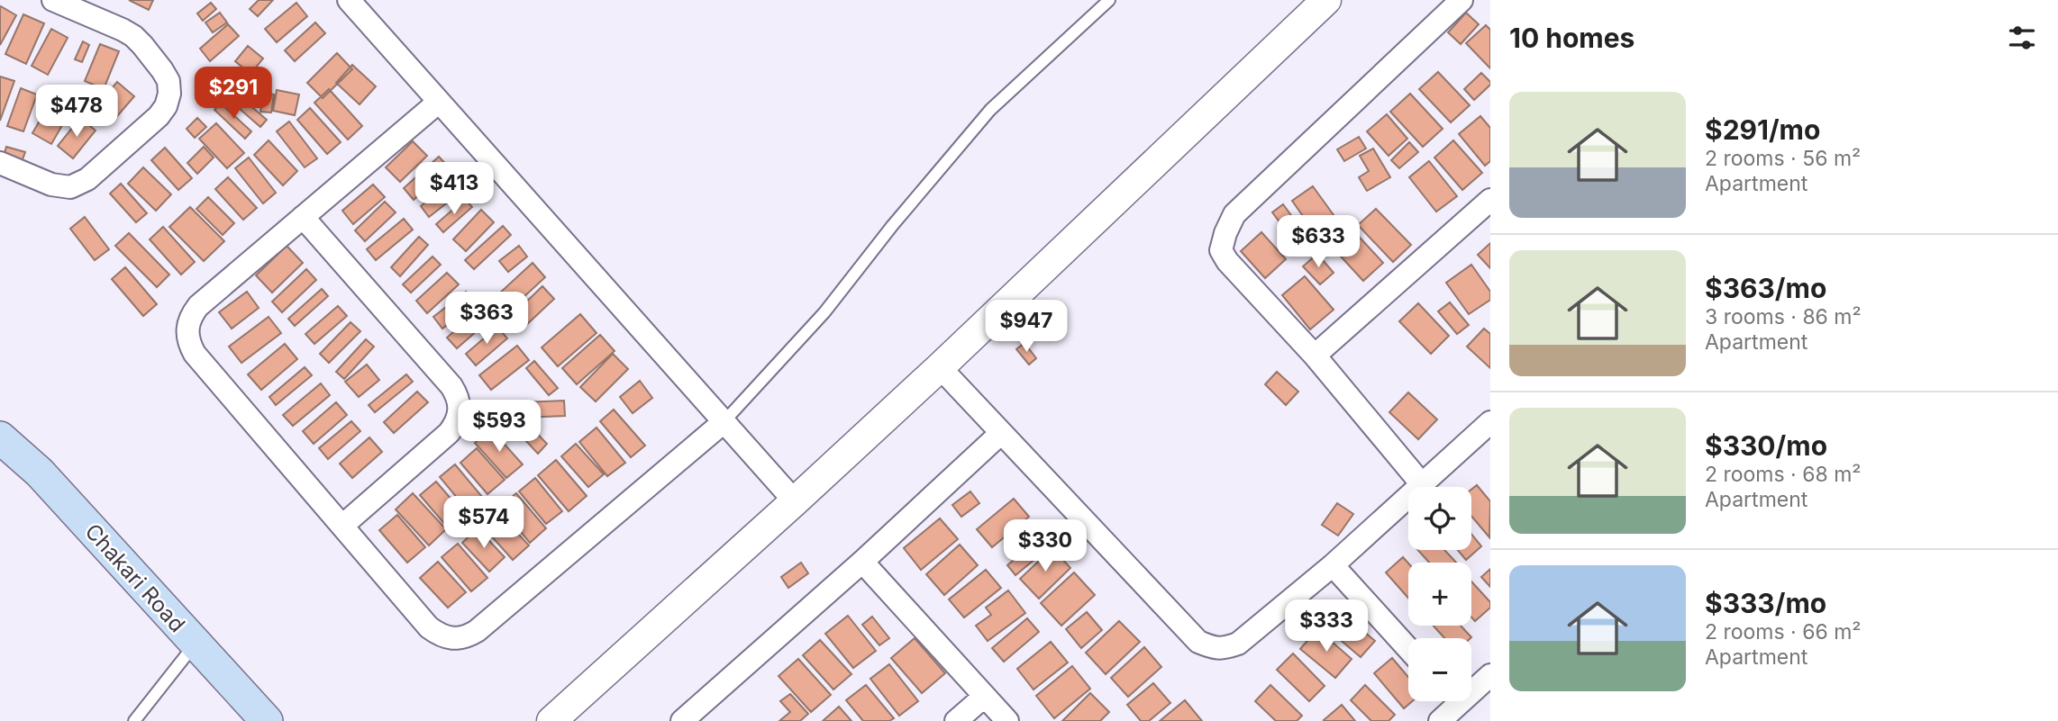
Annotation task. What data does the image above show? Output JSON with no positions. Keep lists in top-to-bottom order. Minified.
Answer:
{"streets":{"main road":["Chakari Road"]},"page":{"heading":"10 homes","price":["$291","$478","$413","$633","$363","$947","$593","$574","$330","$333"],"list":[{"name":"$291/mo","note":"2 rooms · 56 m² · Apartment"},{"name":"$363/mo","note":"3 rooms · 86 m² · Apartment"},{"name":"$330/mo","note":"2 rooms · 68 m² · Apartment"},{"name":"$333/mo","note":"2 rooms · 66 m² · Apartment"}],"map_buttons":["+","−"]}}
